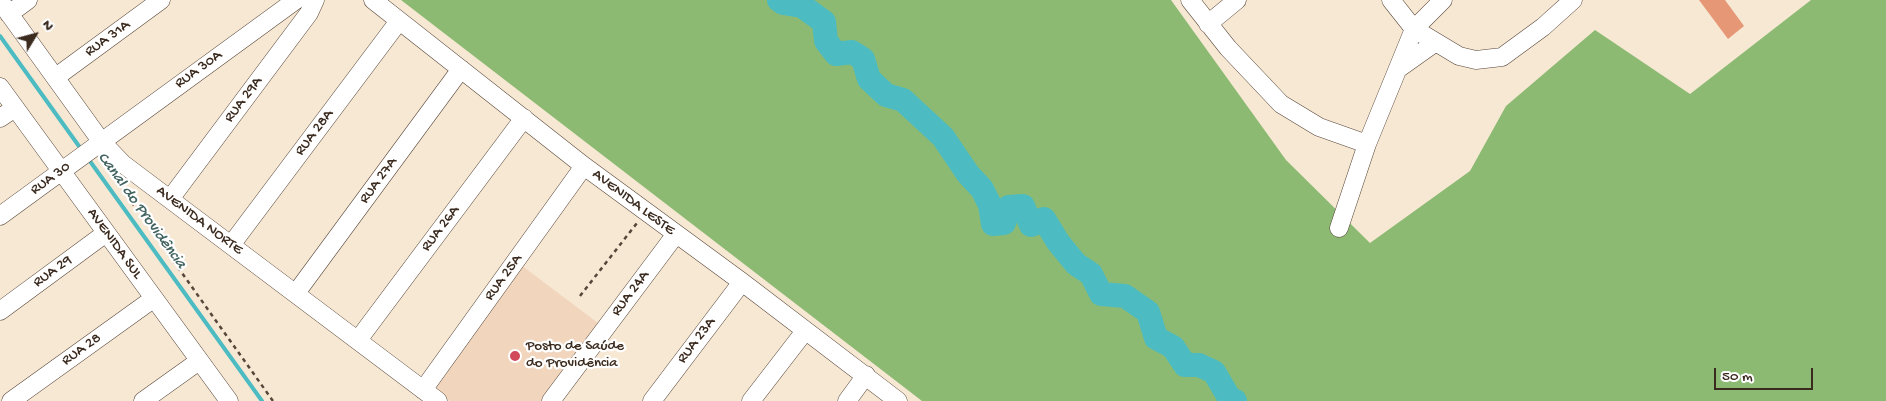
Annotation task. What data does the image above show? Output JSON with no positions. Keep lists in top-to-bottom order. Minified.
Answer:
{"streets":{"street":["RUA 31A","RUA 30A","RUA 29A","RUA 28A","RUA 30","RUA 27A","AVENIDA LESTE","AVENIDA NORTE","RUA 26A","AVENIDA SUL","RUA 29","RUA 25A","RUA 24A","RUA 23A","RUA 28"]},"crossings":[["RUA 31A","AVENIDA NORTE"],["RUA 30A","RUA 30"],["RUA 30A","AVENIDA NORTE"],["RUA 29A","AVENIDA NORTE"],["RUA 28A","AVENIDA LESTE"],["RUA 28A","AVENIDA NORTE"],["RUA 30","AVENIDA NORTE"],["RUA 30","AVENIDA SUL"],["RUA 27A","AVENIDA LESTE"],["RUA 27A","AVENIDA NORTE"],["AVENIDA LESTE","RUA 26A"],["AVENIDA LESTE","RUA 25A"],["AVENIDA LESTE","RUA 24A"],["AVENIDA LESTE","RUA 23A"],["AVENIDA NORTE","RUA 26A"],["AVENIDA NORTE","RUA 25A"],["AVENIDA SUL","RUA 29"],["AVENIDA SUL","RUA 28"]],"water":["Canal do Providência"],"places":["Posto de Saúde do Providência"],"scale_bar":"50 m","north":"top right"}
